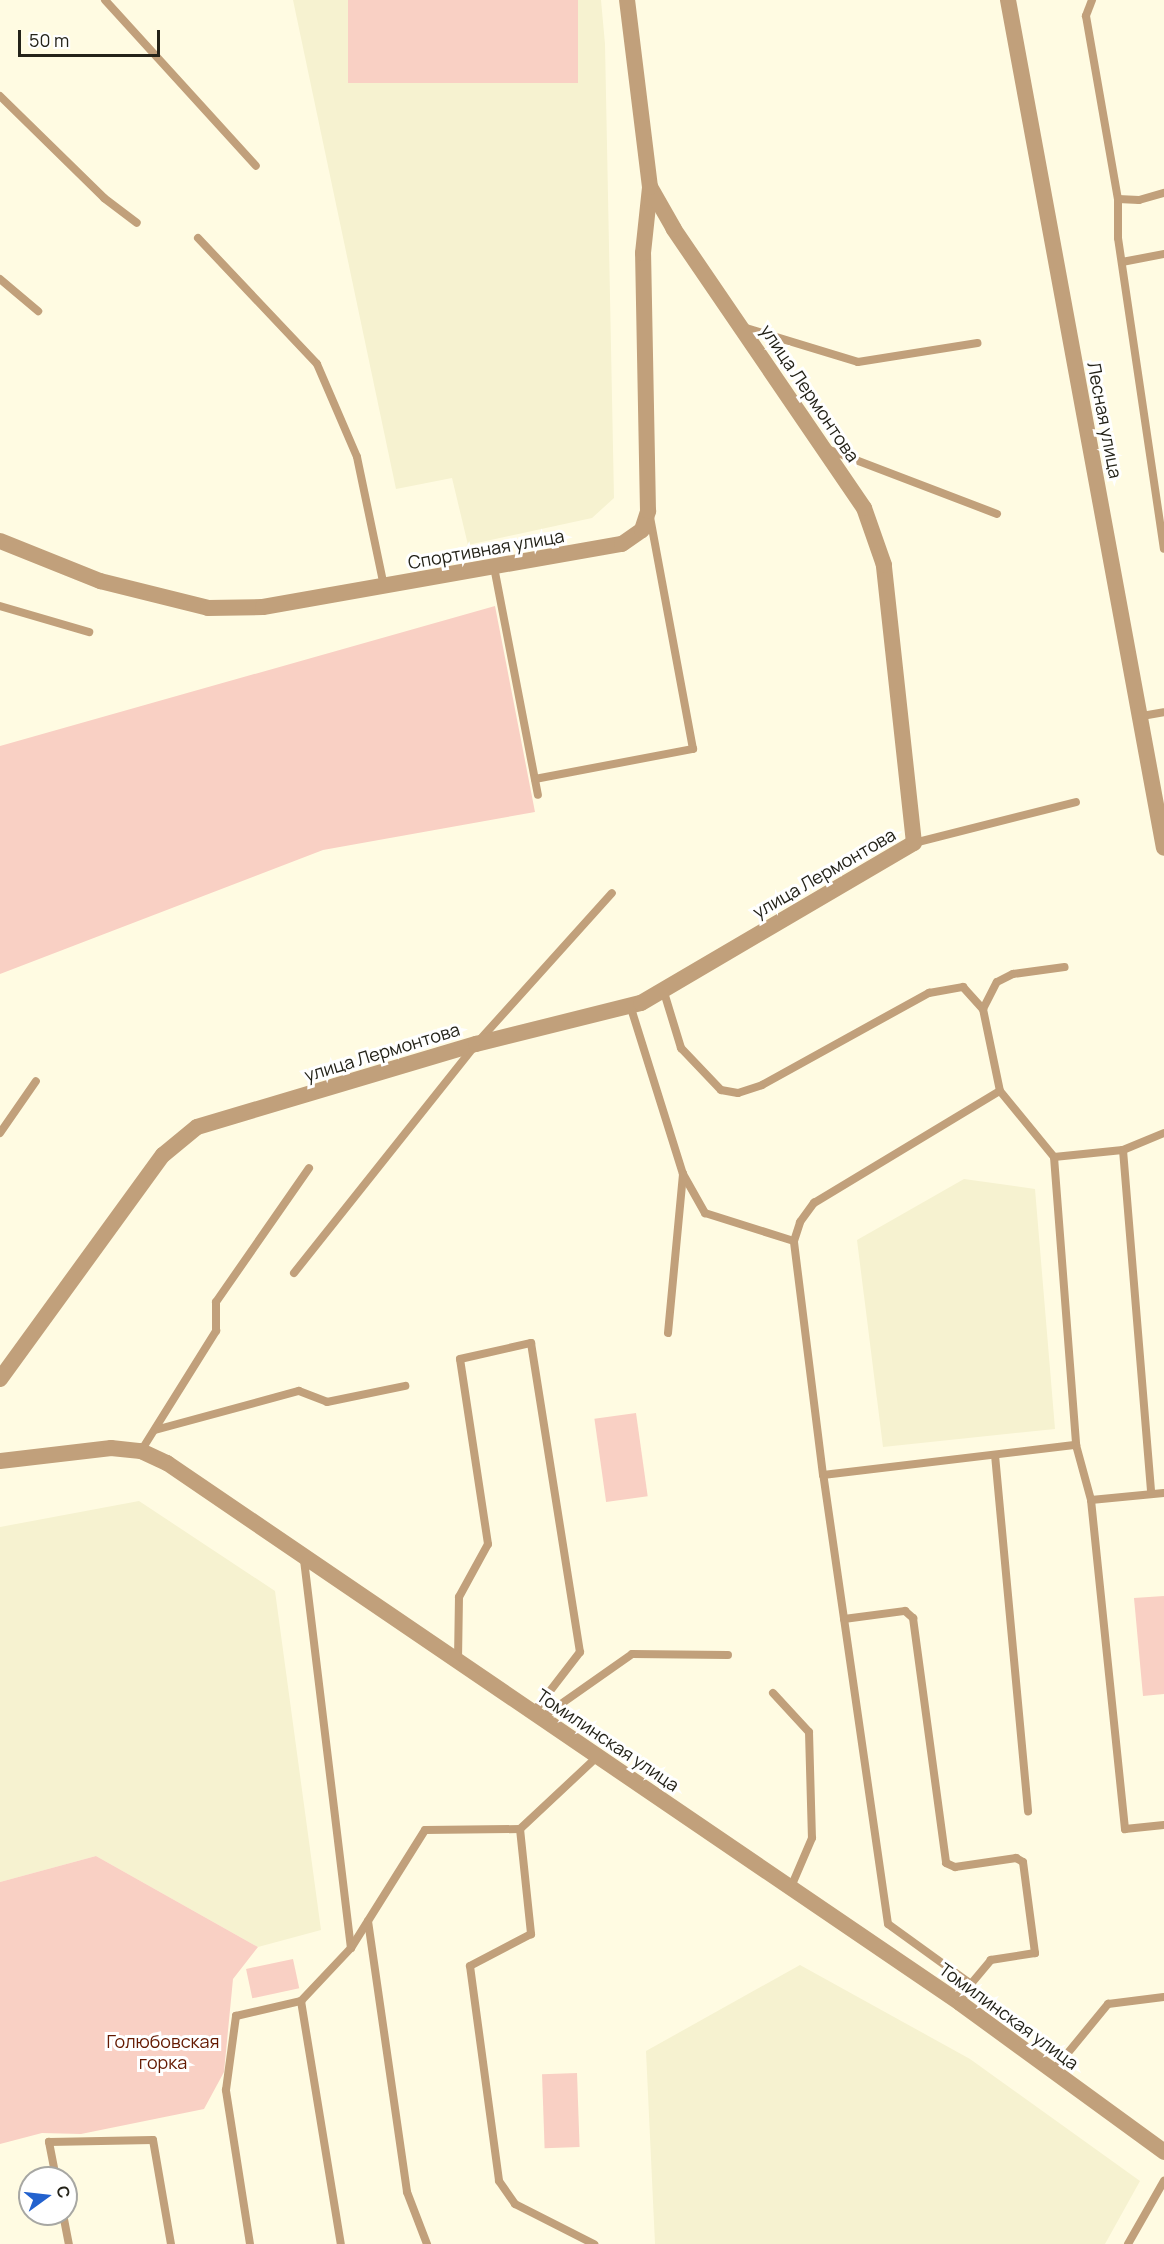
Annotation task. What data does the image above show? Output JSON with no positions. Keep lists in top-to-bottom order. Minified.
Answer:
{"streets":{"street":["улица Лермонтова","Лесная улица","Спортивная улица","Томилинская улица"]},"parks":["Голюбовская горка"],"scale_bar":"50 m","north":"right"}
